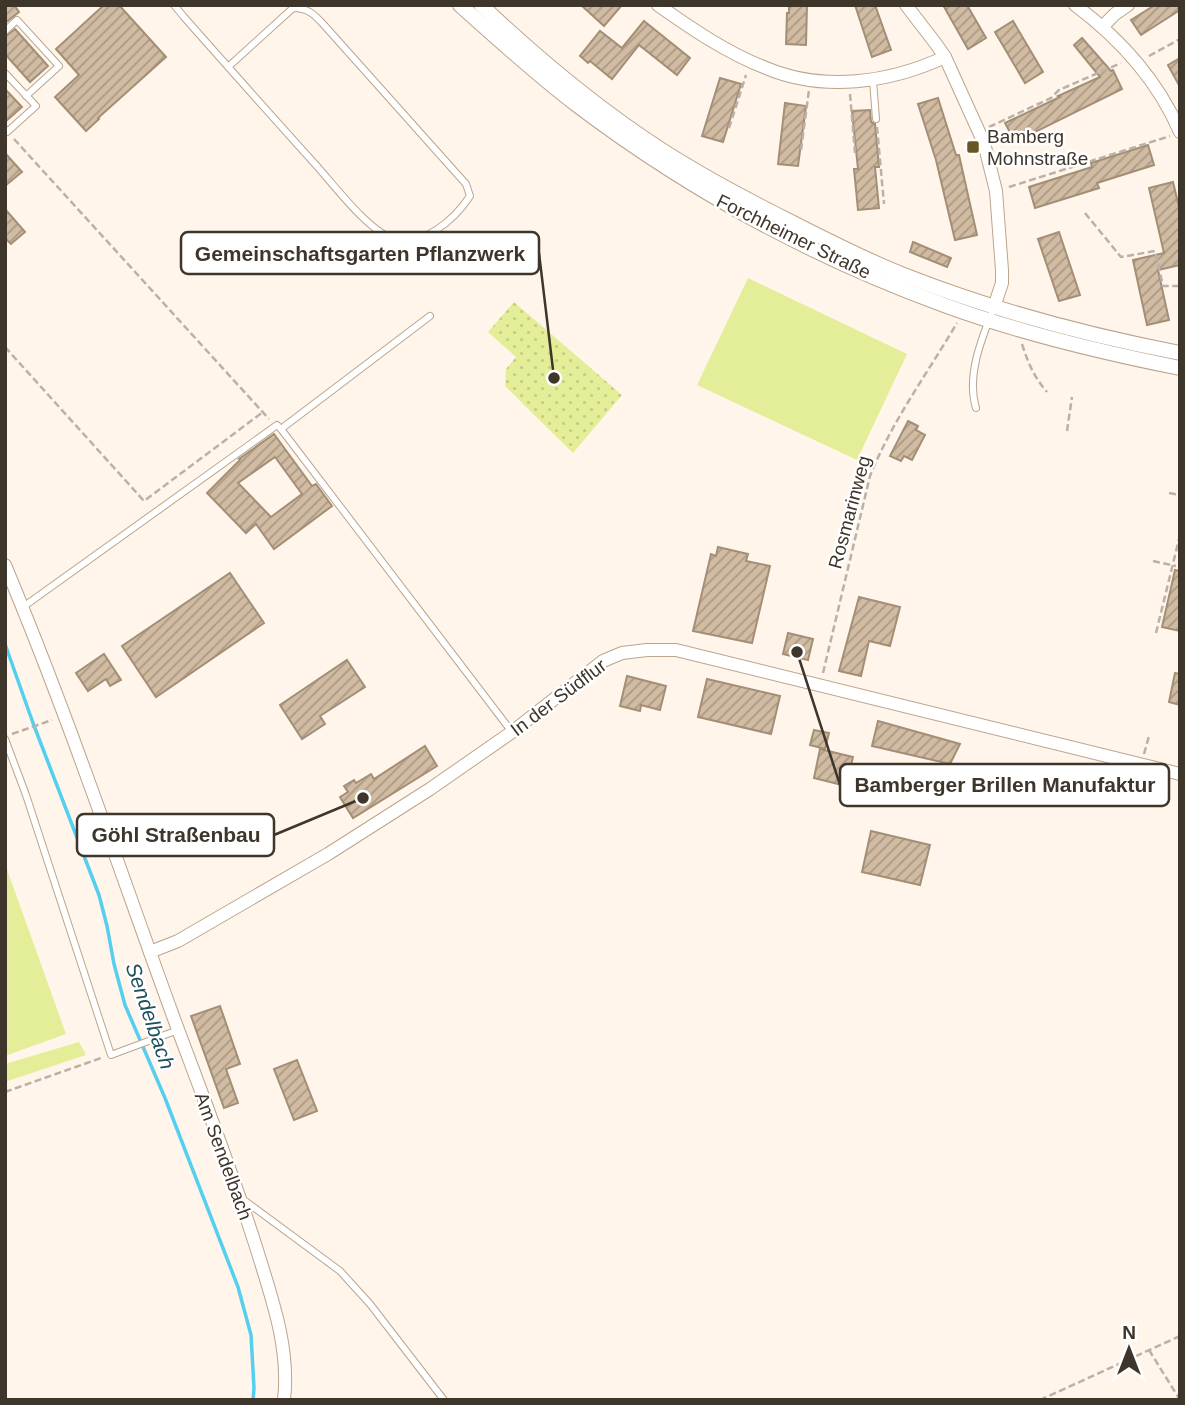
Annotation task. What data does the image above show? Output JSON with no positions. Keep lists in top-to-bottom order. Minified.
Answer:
{"streets":{"street":["Forchheimer Straße","In der Südflur","Am Sendelbach"],"path":["Rosmarinweg"]},"crossings":[["Rosmarinweg","In der Südflur"],["In der Südflur","Am Sendelbach"]],"water":["Sendelbach"],"places":{"transit":["Bamberg Mohnstraße"],"other":["Gemeinschaftsgarten Pflanzwerk","Bamberger Brillen Manufaktur","Göhl Straßenbau"]},"north":"top"}
